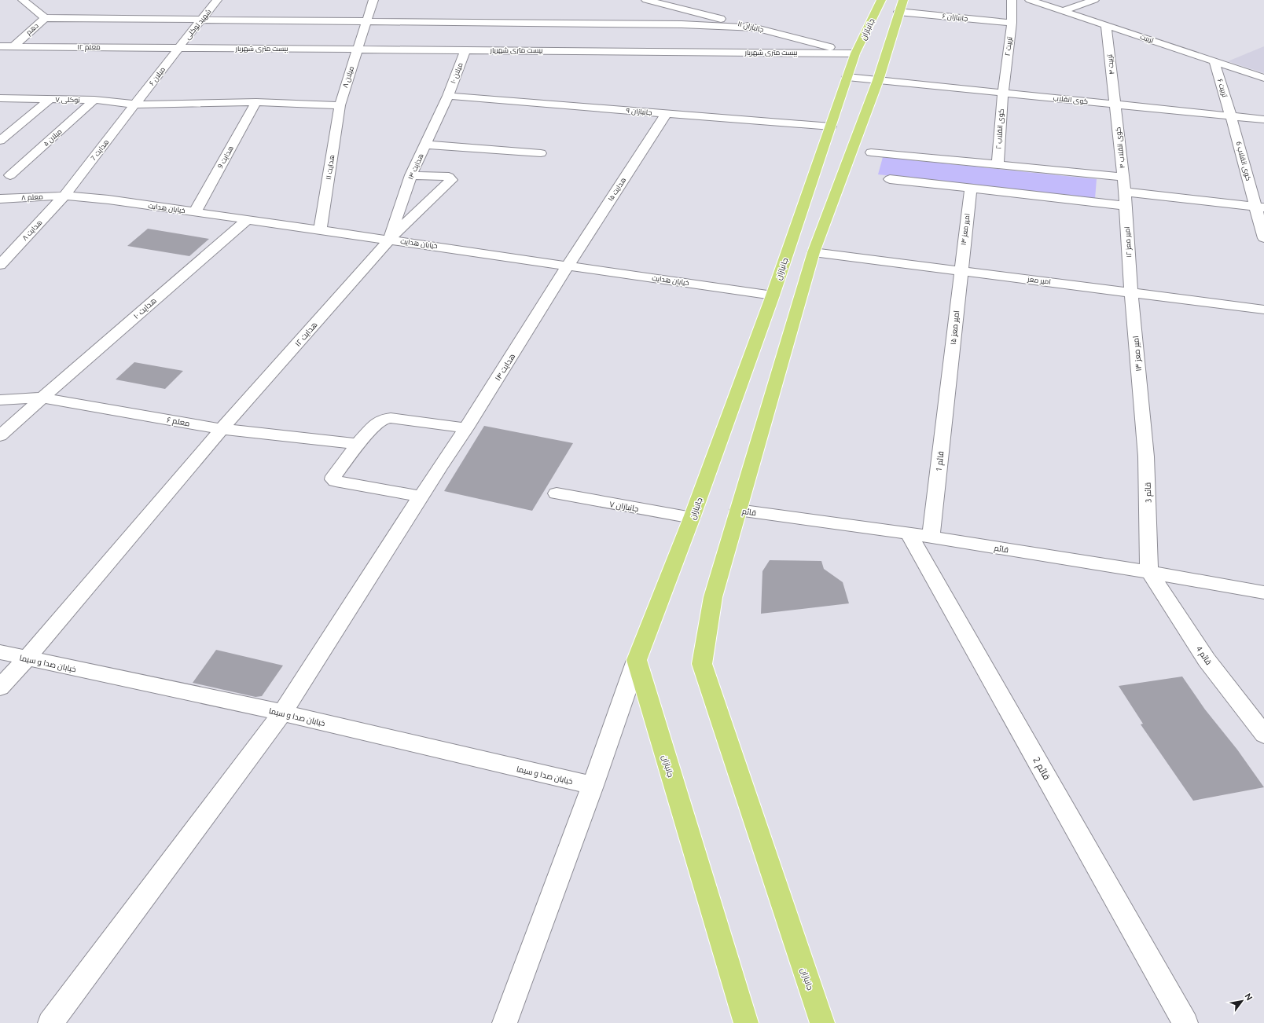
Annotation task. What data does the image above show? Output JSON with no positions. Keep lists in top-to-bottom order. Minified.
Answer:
{"streets":{"main road":["جانبازان"],"street":["جانبازان ۶","شهید توکلی","جانبازان ۱۱","دهم","تربیت","تربیت ۲","معلم ۱۲","بیست متری شهریار","تربیت ۴","میلان ۱۰","میلان ۶","میلان ۸","تربیت ۶","توکلی ۷","کوی انقلاب","جانبازان ۹","کوی انقلاب ۲","میلان ۵","کوی انقلاب ۴","هدایت 7","هدایت 9","کوی انقلاب 6","هدایت ۱۳","هدایت ۱۱","هدایت ۱۵","معلم ۸","خیابان هدایت","امیر معز ۱۴","هدایت ۸","امیر معز ۱۲","امیر معز","هدایت ۱۰","امیر معز ۱۵","هدایت ۱۲","امیر معز ۱۳","هدایت ۱۴","معلم ۶","قائم 1","قائم 3","جانبازان ۷","قائم","قائم 4","خیابان صدا و سیما","قائم 2"]},"crossings":[["جانبازان ۶","جانبازان"],["جانبازان ۶","تربیت ۲"],["شهید توکلی","معلم ۱۲"],["شهید توکلی","بیست متری شهریار"],["شهید توکلی","میلان ۶"],["جانبازان ۱۱","جانبازان"],["جانبازان ۱۱","بیست متری شهریار"],["دهم","معلم ۱۲"],["جانبازان","بیست متری شهریار"],["جانبازان","کوی انقلاب"],["جانبازان","جانبازان ۹"],["جانبازان","خیابان هدایت"],["جانبازان","امیر معز"],["جانبازان","جانبازان ۷"],["جانبازان","قائم"],["تربیت","تربیت ۴"],["تربیت","تربیت ۶"],["تربیت ۲","کوی انقلاب"],["تربیت ۲","کوی انقلاب ۲"],["معلم ۱۲","بیست متری شهریار"],["معلم ۱۲","میلان ۶"],["بیست متری شهریار","میلان ۱۰"],["بیست متری شهریار","میلان ۶"],["بیست متری شهریار","میلان ۸"],["تربیت ۴","کوی انقلاب"],["تربیت ۴","کوی انقلاب ۴"],["میلان ۱۰","جانبازان ۹"],["میلان ۱۰","هدایت ۱۳"],["میلان ۶","توکلی ۷"],["میلان ۶","هدایت 7"],["میلان ۸","توکلی ۷"],["میلان ۸","هدایت ۱۱"],["تربیت ۶","کوی انقلاب"],["تربیت ۶","کوی انقلاب 6"],["توکلی ۷","میلان ۵"],["توکلی ۷","هدایت 7"],["توکلی ۷","هدایت 9"],["توکلی ۷","هدایت ۱۱"],["کوی انقلاب","کوی انقلاب ۲"],["کوی انقلاب","کوی انقلاب ۴"],["کوی انقلاب","کوی انقلاب 6"],["جانبازان ۹","هدایت ۱۳"],["جانبازان ۹","هدایت ۱۵"],["کوی انقلاب ۴","امیر معز ۱۲"],["هدایت 7","معلم ۸"],["هدایت 7","خیابان هدایت"],["هدایت 7","هدایت ۸"],["هدایت 9","خیابان هدایت"],["هدایت ۱۳","خیابان هدایت"],["هدایت ۱۳","هدایت ۱۲"],["هدایت ۱۱","خیابان هدایت"],["هدایت ۱۵","خیابان هدایت"],["هدایت ۱۵","هدایت ۱۴"],["معلم ۸","خیابان هدایت"],["معلم ۸","هدایت ۸"],["خیابان هدایت","هدایت ۸"],["خیابان هدایت","هدایت ۱۰"],["خیابان هدایت","هدایت ۱۲"],["خیابان هدایت","هدایت ۱۴"],["امیر معز ۱۴","امیر معز"],["امیر معز ۱۴","امیر معز ۱۵"],["امیر معز ۱۲","امیر معز"],["امیر معز ۱۲","امیر معز ۱۳"],["امیر معز","امیر معز ۱۵"],["امیر معز","امیر معز ۱۳"],["هدایت ۱۰","معلم ۶"],["امیر معز ۱۵","قائم 1"],["هدایت ۱۲","معلم ۶"],["هدایت ۱۲","خیابان صدا و سیما"],["امیر معز ۱۳","قائم 3"],["هدایت ۱۴","خیابان صدا و سیما"],["قائم 1","قائم"],["قائم 3","قائم"],["قائم 3","قائم 4"],["قائم","قائم 4"],["قائم","قائم 2"]],"north":"top right"}
